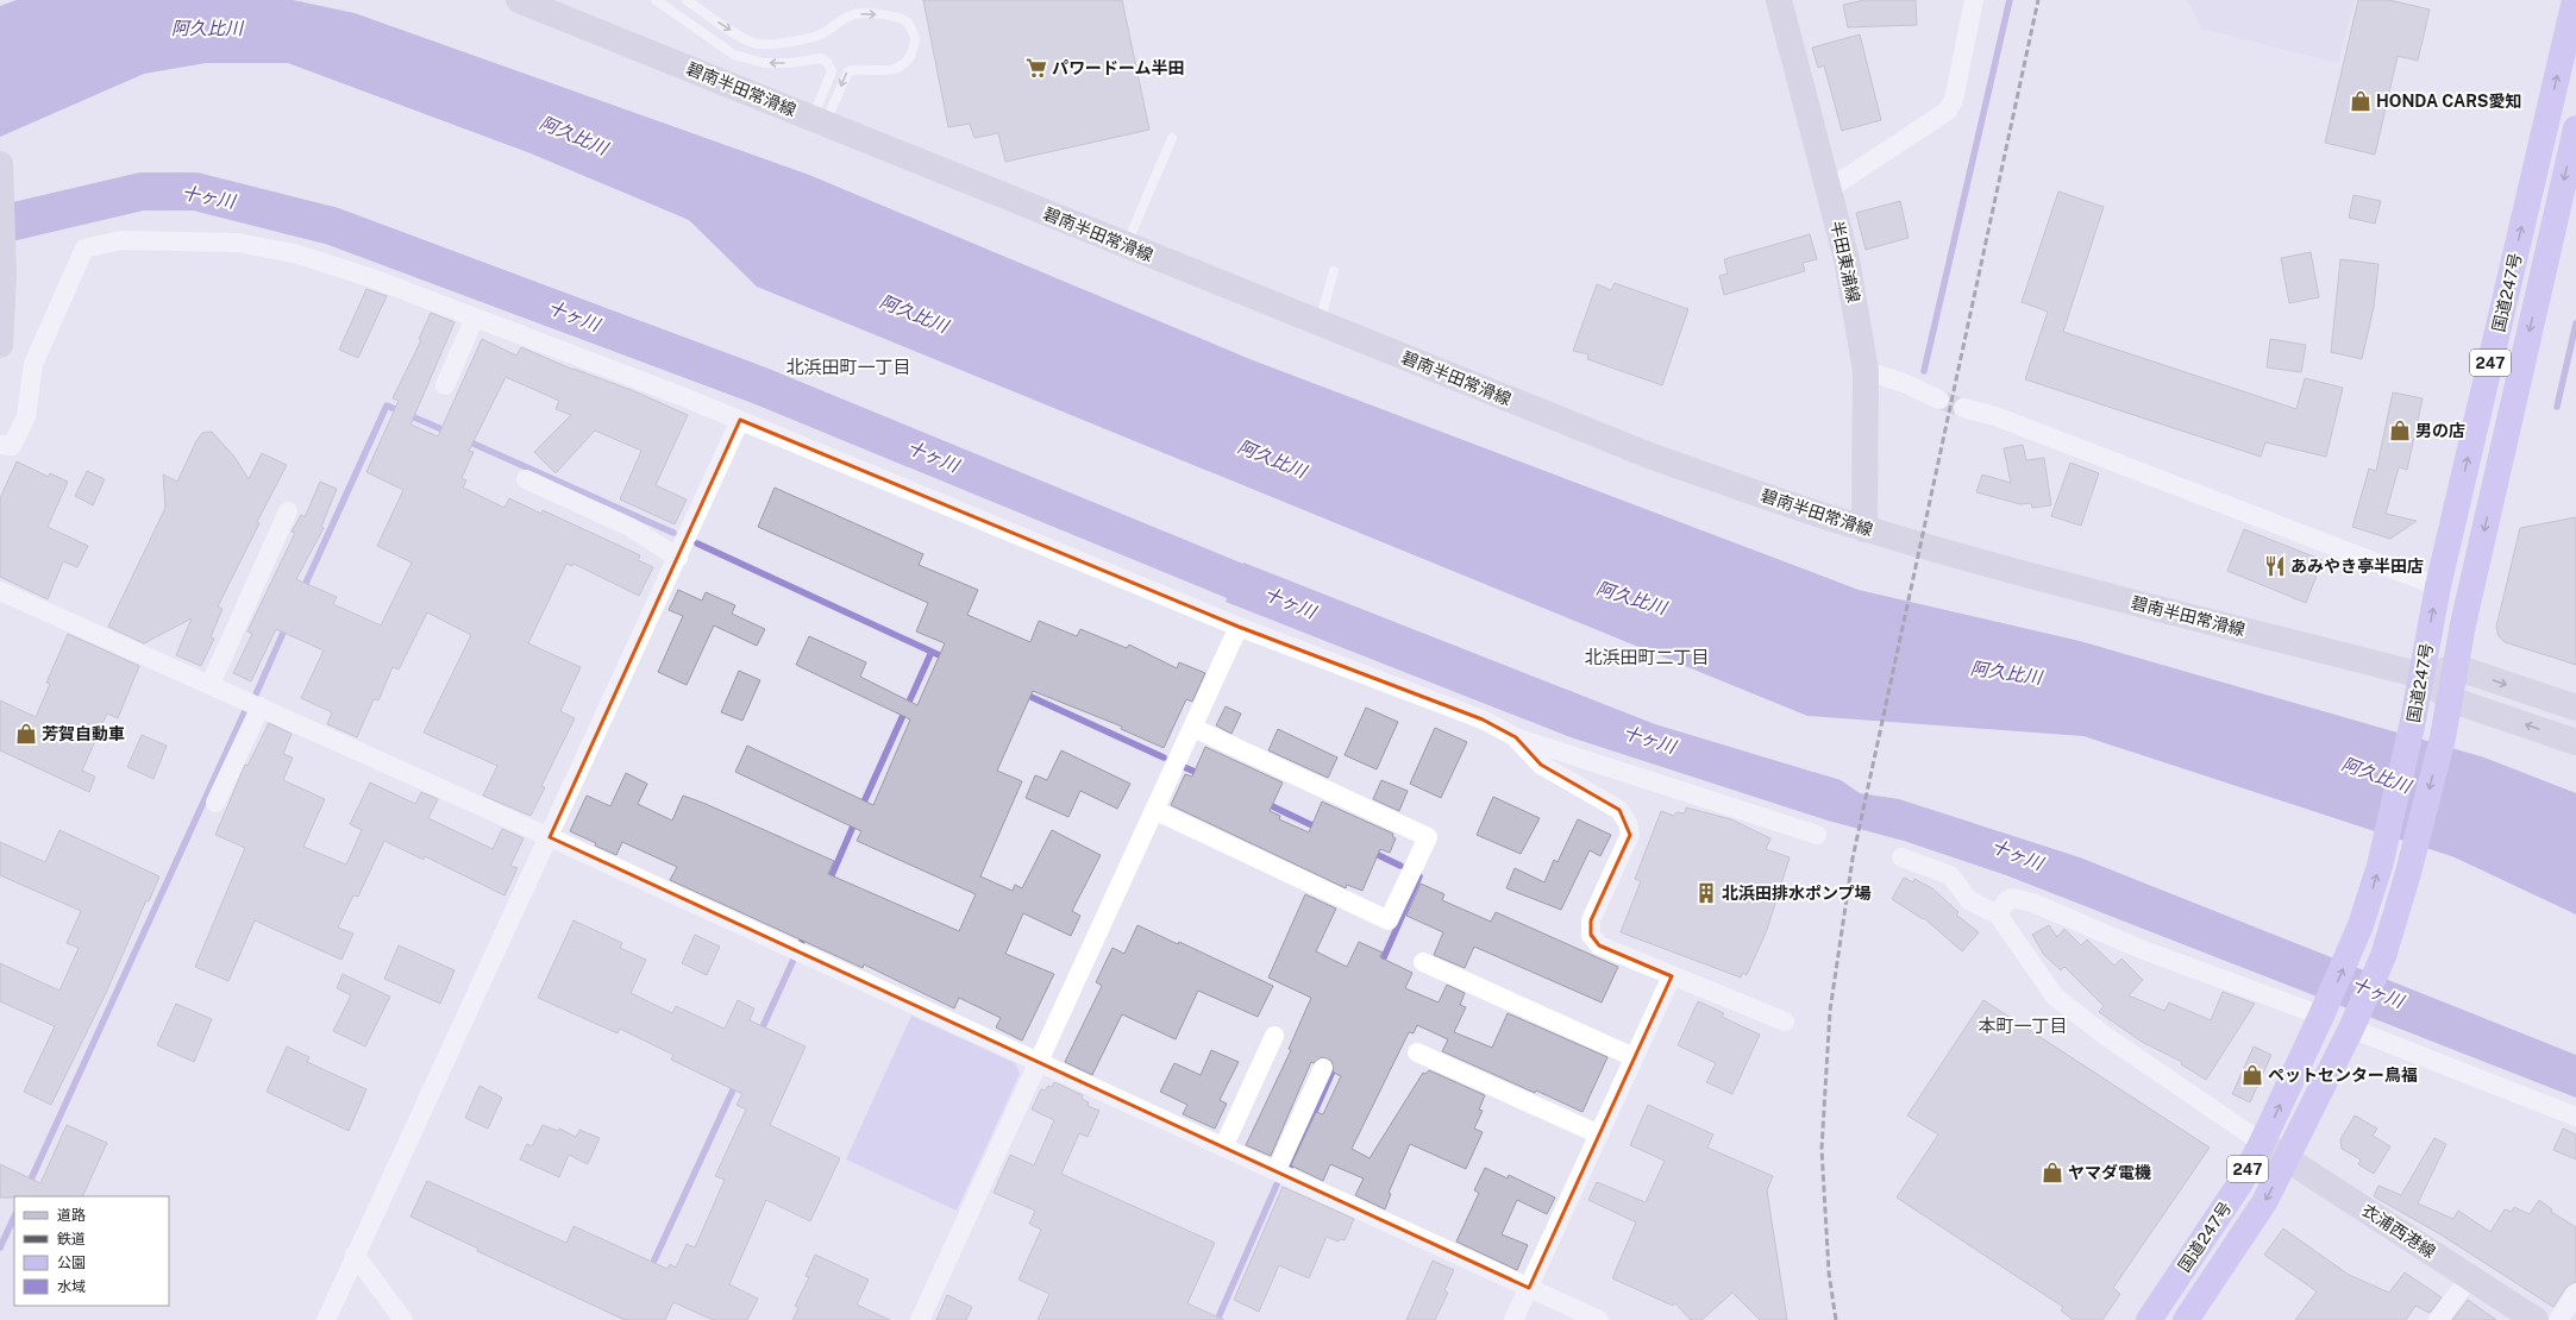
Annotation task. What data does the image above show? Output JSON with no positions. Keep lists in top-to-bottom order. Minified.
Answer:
{"streets":{"highway":["国道247号","247"],"main road":["碧南半田常滑線","半田東浦線","衣浦西港線"]},"crossings":[["碧南半田常滑線","半田東浦線"],["碧南半田常滑線","国道247号"],["国道247号","衣浦西港線"]],"districts":["北浜田町一丁目","北浜田町二丁目","本町一丁目"],"water":["阿久比川","十ヶ川"],"places":{"supermarket":["パワードーム半田"],"shop":["HONDA CARS愛知","男の店","芳賀自動車","ペットセンター鳥福","ヤマダ電機"],"restaurant":["あみやき亭半田店"],"building":["北浜田排水ポンプ場"]},"legend":["道路","鉄道","公園","水域"]}
